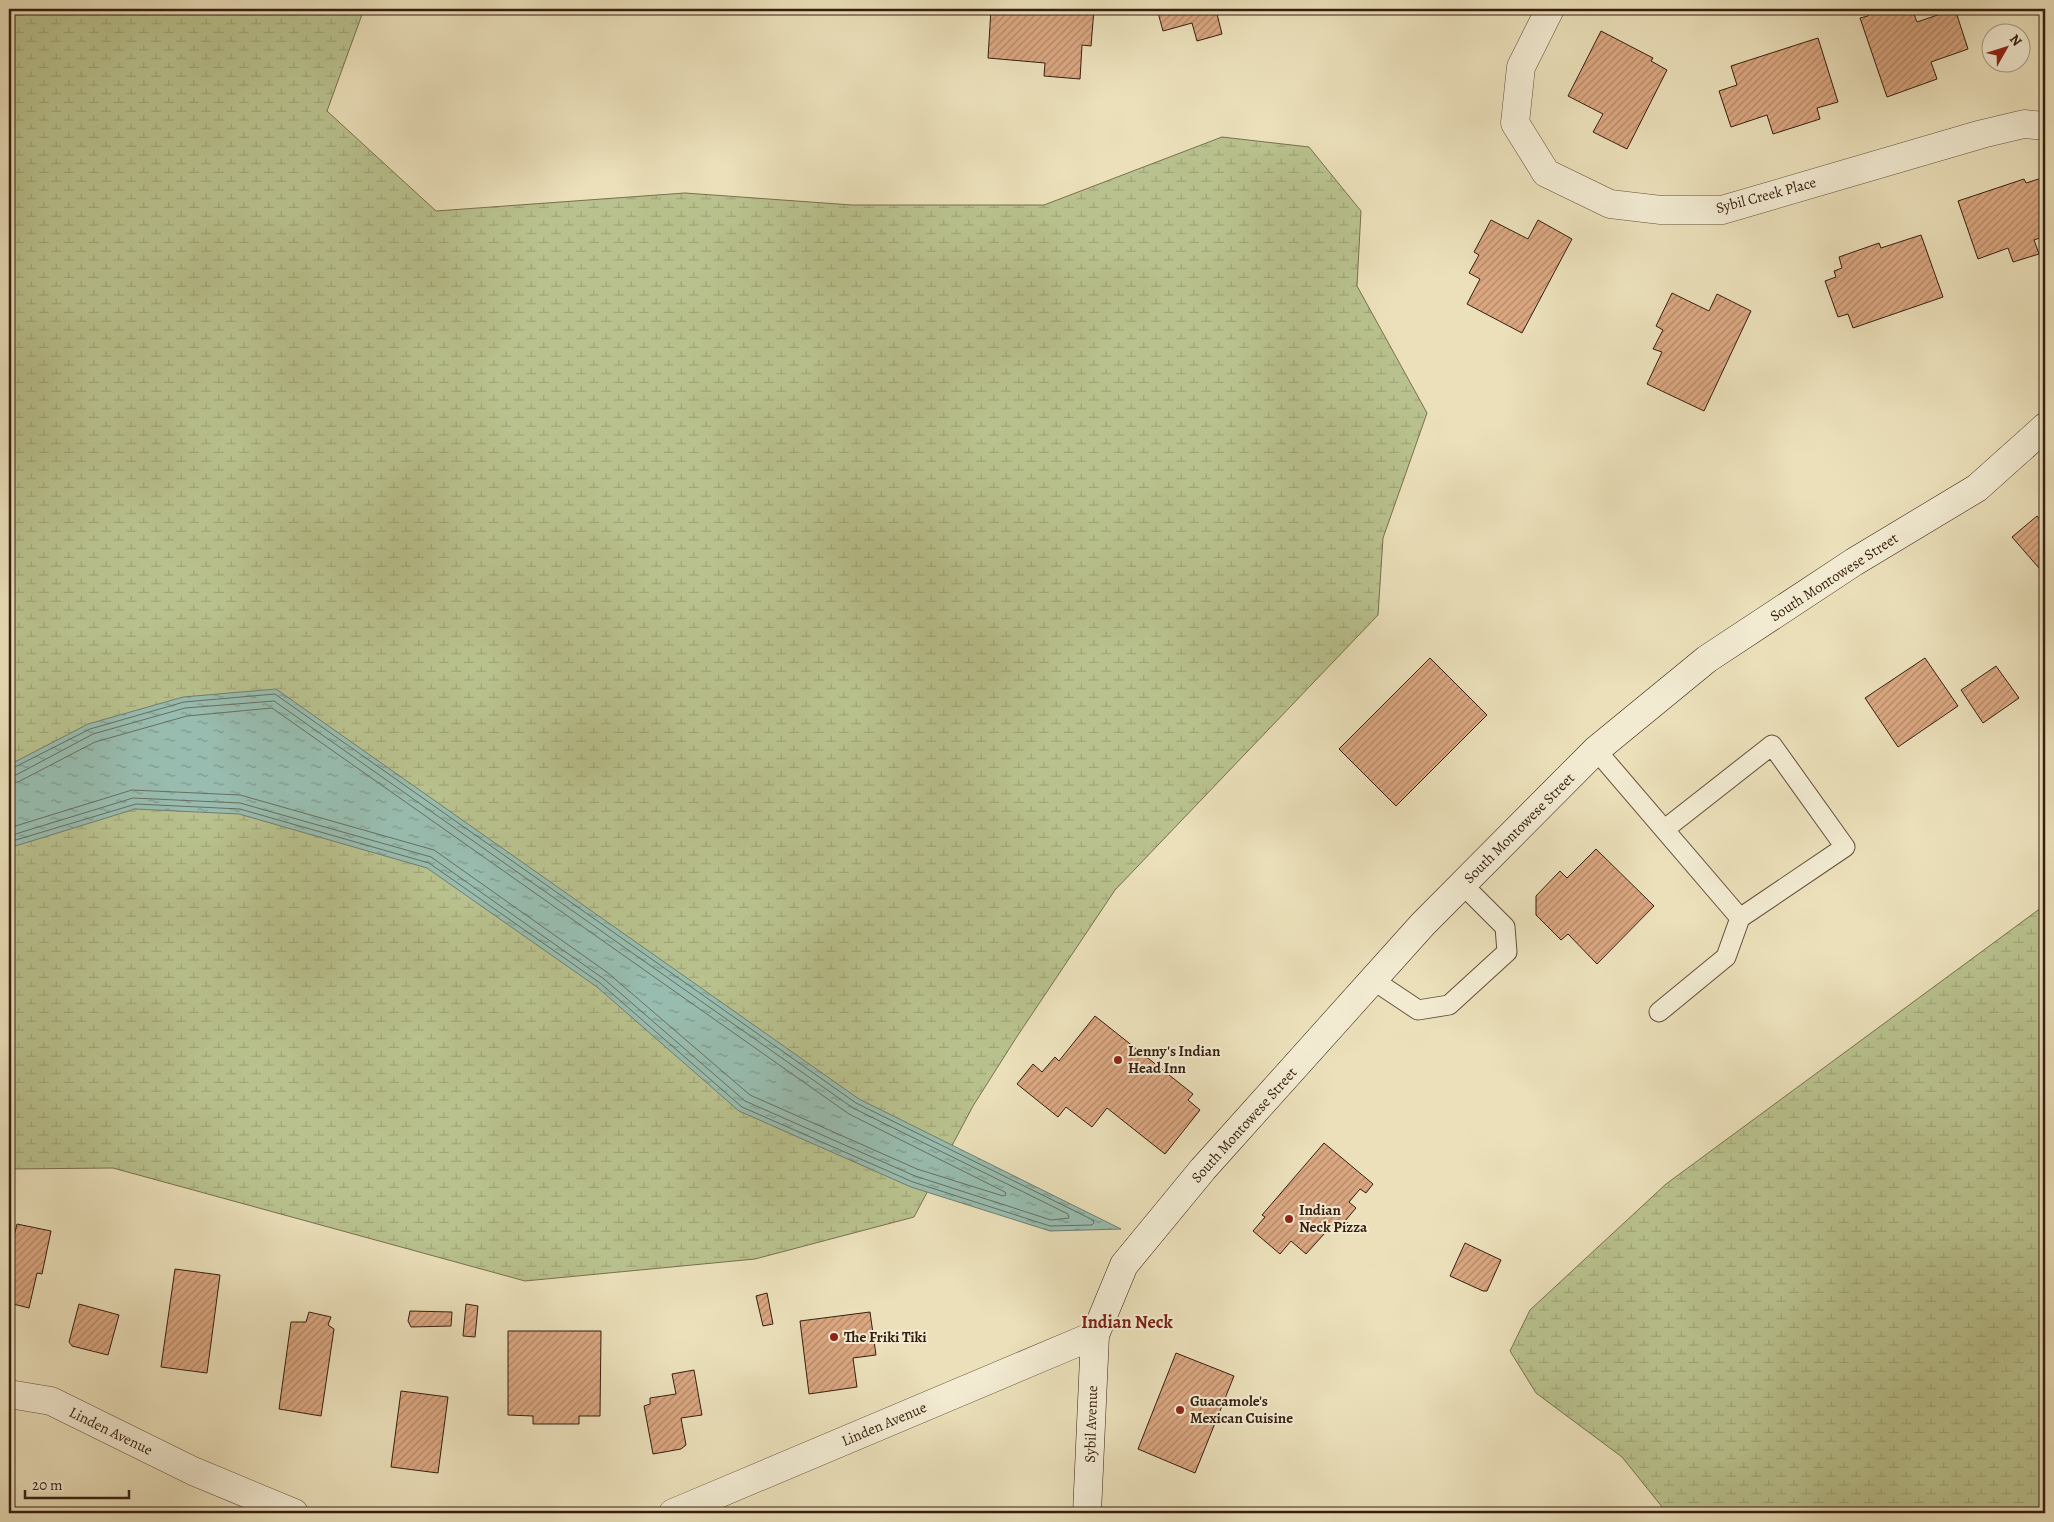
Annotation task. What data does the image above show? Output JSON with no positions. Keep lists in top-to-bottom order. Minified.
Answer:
{"streets":{"main road":["Sybil Creek Place","South Montowese Street","Linden Avenue","Sybil Avenue"]},"crossings":[["South Montowese Street","Linden Avenue"],["South Montowese Street","Sybil Avenue"],["Linden Avenue","Sybil Avenue"]],"districts":["Indian Neck"],"places":["Lenny's Indian Head Inn","Indian Neck Pizza","The Friki Tiki","Guacamole's Mexican Cuisine"],"scale_bar":"20 m","north":"top right"}
